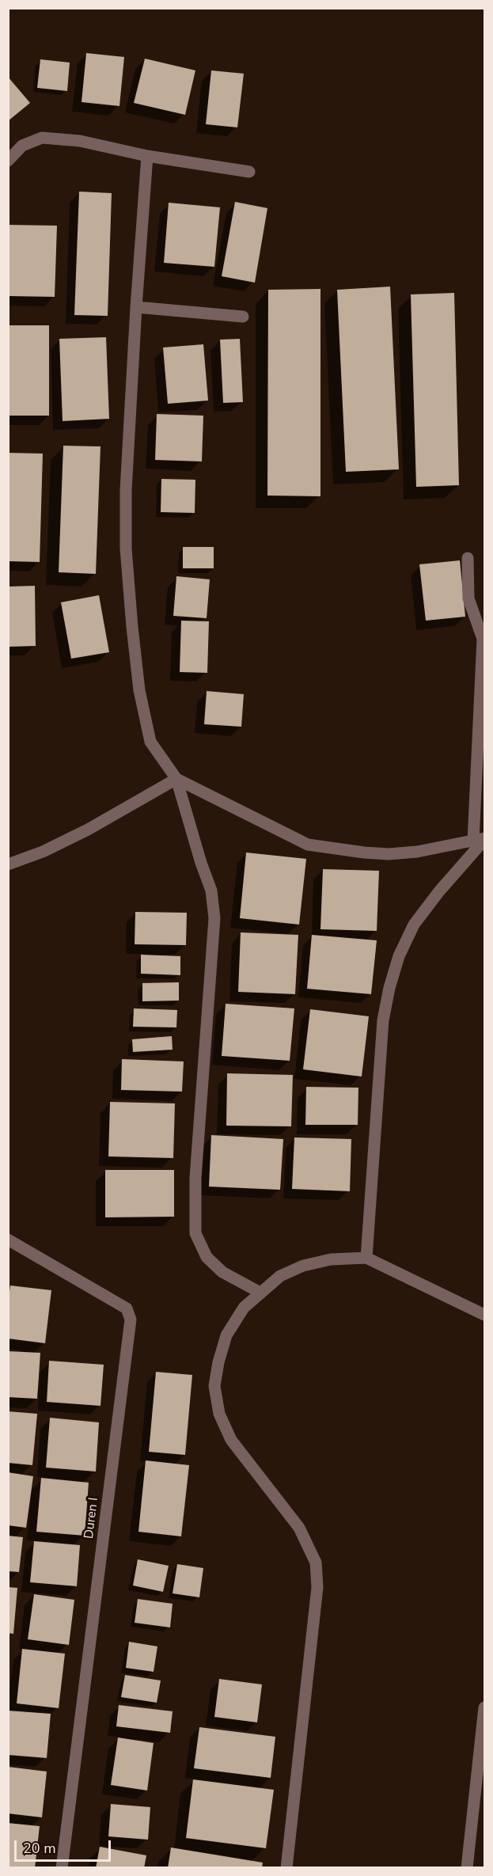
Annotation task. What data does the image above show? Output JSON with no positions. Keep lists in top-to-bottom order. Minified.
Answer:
{"streets":{"street":["Duren I"]},"scale_bar":"20 m"}
